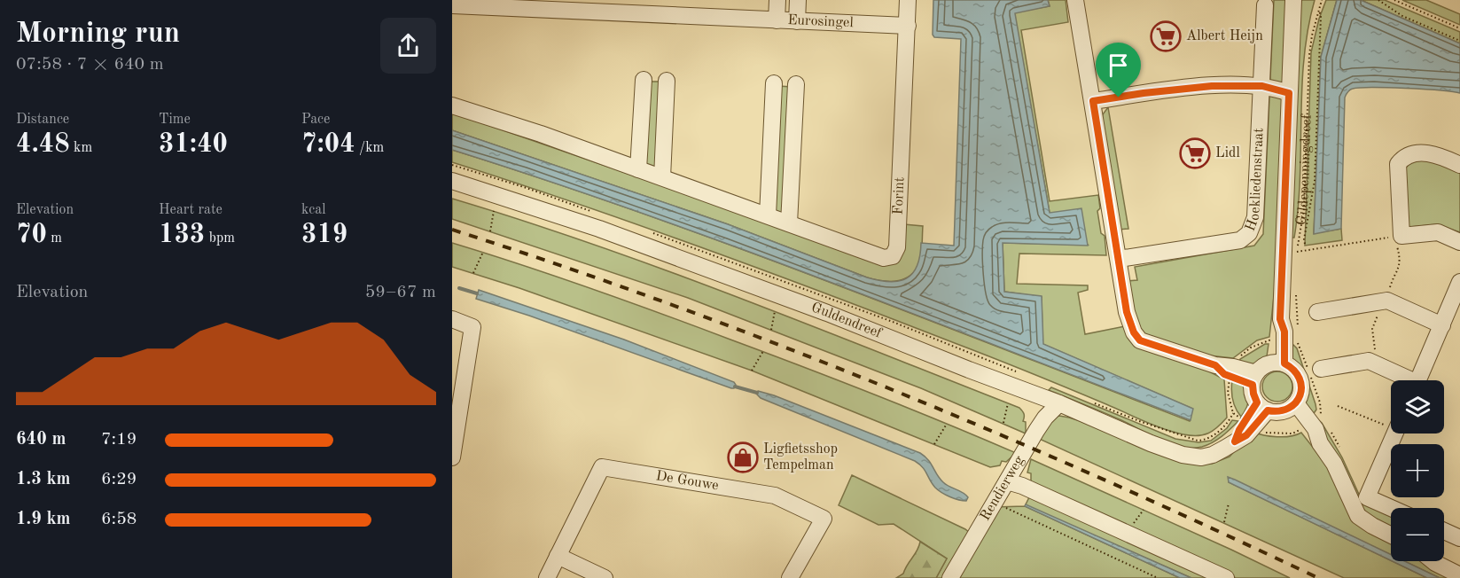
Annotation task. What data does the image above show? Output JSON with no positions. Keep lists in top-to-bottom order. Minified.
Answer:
{"streets":{"street":["Eurosingel","Gildepenningdreef","Hoekliedenstraat","Forint","Guldendreef","De Gouwe","Rendierweg"]},"crossings":[["Eurosingel","Forint"],["Gildepenningdreef","Guldendreef"],["Guldendreef","Rendierweg"]],"places":{"supermarket":["Albert Heijn","Lidl"],"shop":["Ligfietsshop Tempelman"]},"page":{"heading":["Morning run","07:58 · 7 × 640 m"],"stats":[["Distance","4.48 km"],["Time","31:40"],["Pace","7:04 /km"],["Elevation","70 m"],["Heart rate","133 bpm"],["kcal","319"]],"chart":["Elevation","59–67 m"],"map_buttons":["+","−"],"list":[{"name":"640 m","note":"7:19"},{"name":"1.3 km","note":"6:29"},{"name":"1.9 km","note":"6:58"}]}}
